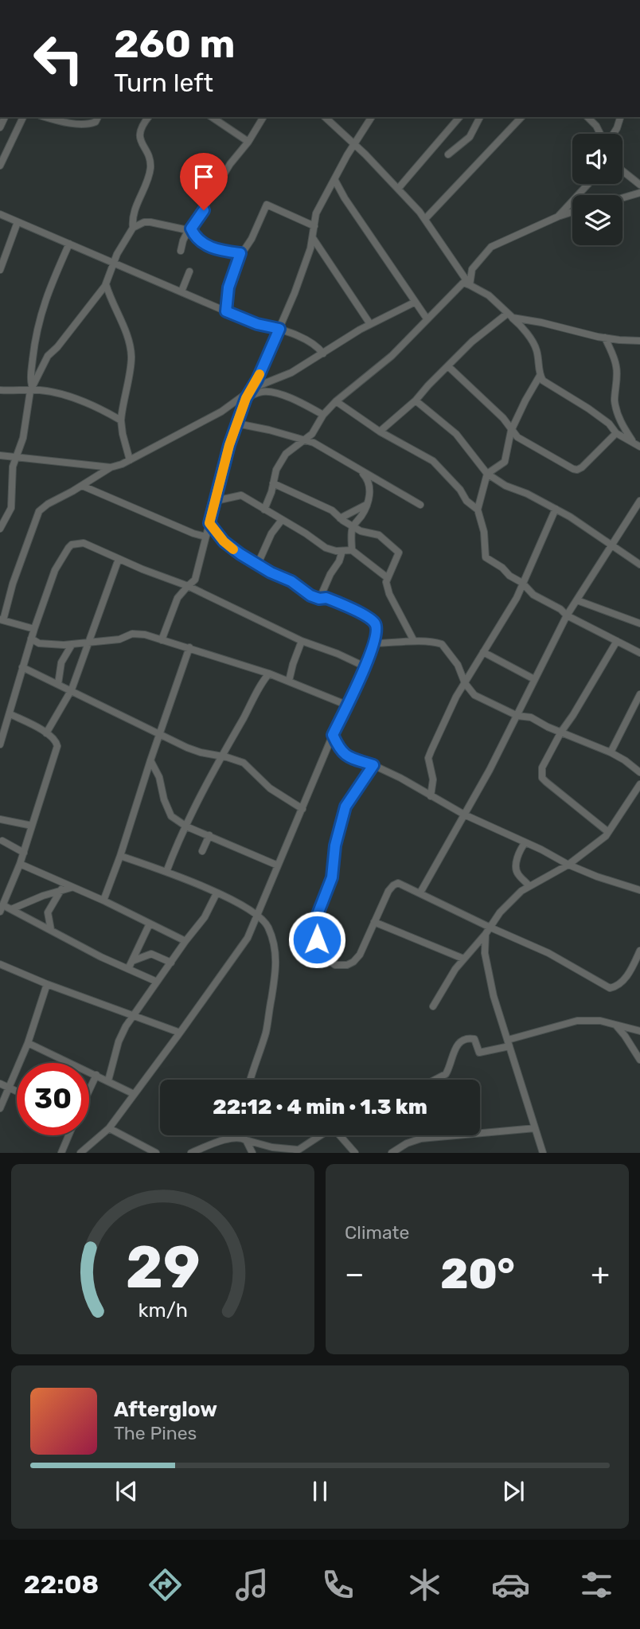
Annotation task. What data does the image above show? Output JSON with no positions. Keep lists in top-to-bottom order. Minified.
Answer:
{"page":{"turn":["260 m","Turn left"],"limit":"30","trip":"22:12 · 4 min · 1.3 km","tile":"Climate","heat":["−","20°","+"],"song":["Afterglow","The Pines"],"tabs":"22:08","gauge":["29","km/h"]}}
